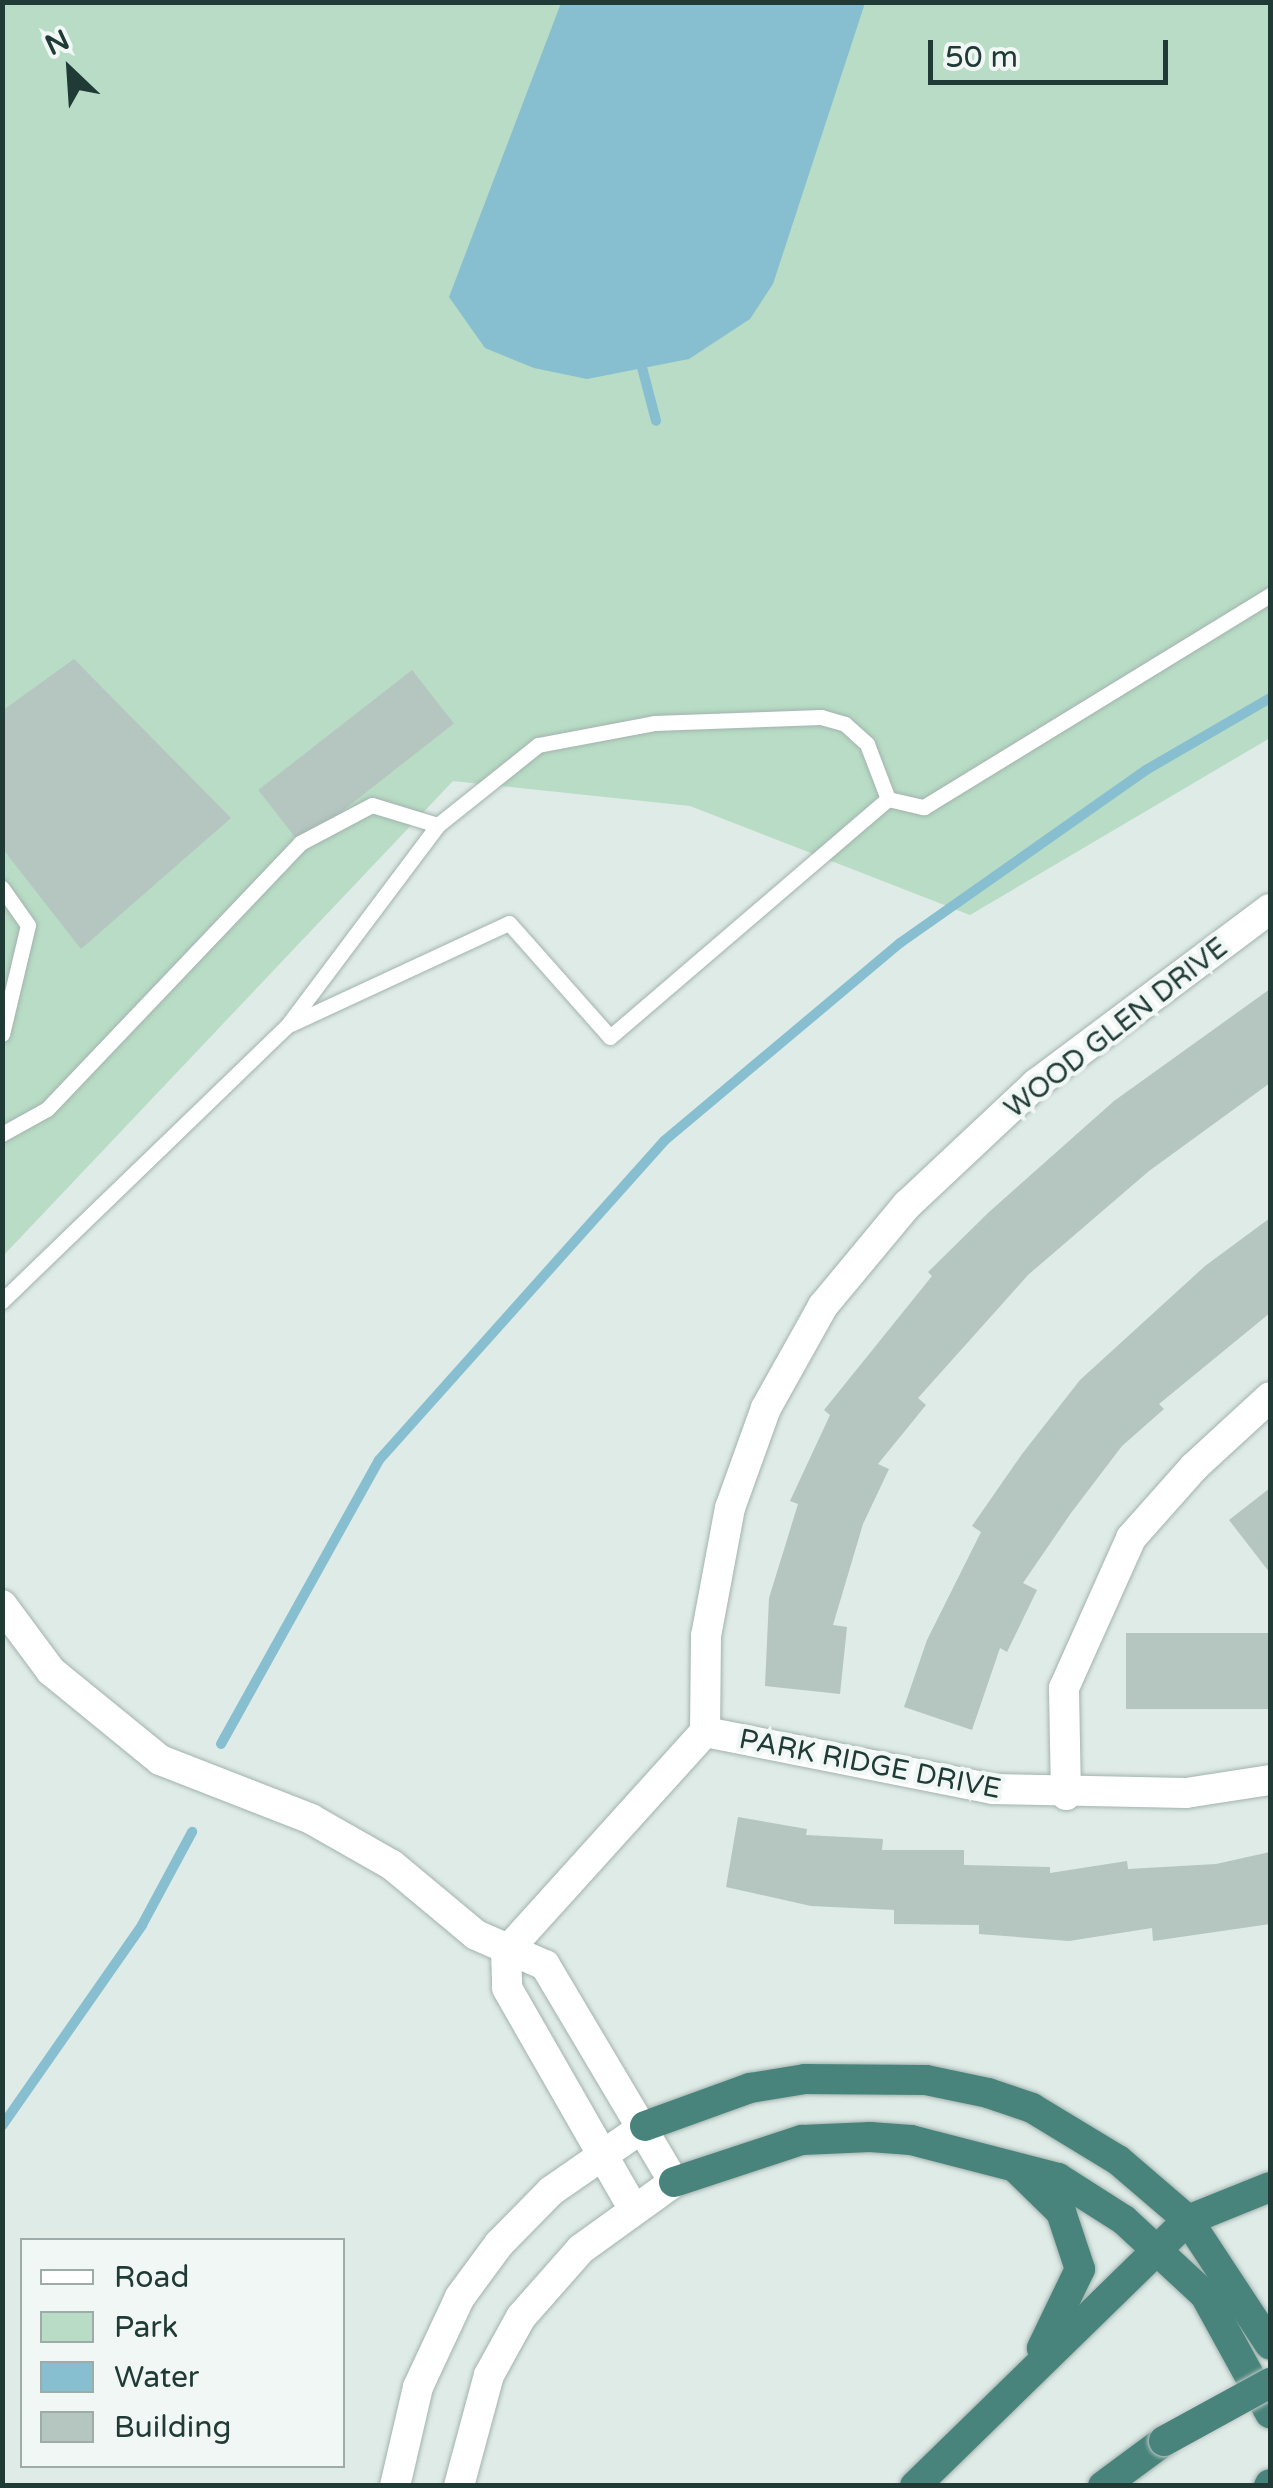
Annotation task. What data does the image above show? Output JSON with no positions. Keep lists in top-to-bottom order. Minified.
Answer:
{"streets":{"street":["WOOD GLEN DRIVE","PARK RIDGE DRIVE"]},"crossings":[["WOOD GLEN DRIVE","PARK RIDGE DRIVE"]],"legend":["Road","Park","Water","Building"],"scale_bar":"50 m","north":"top left"}
